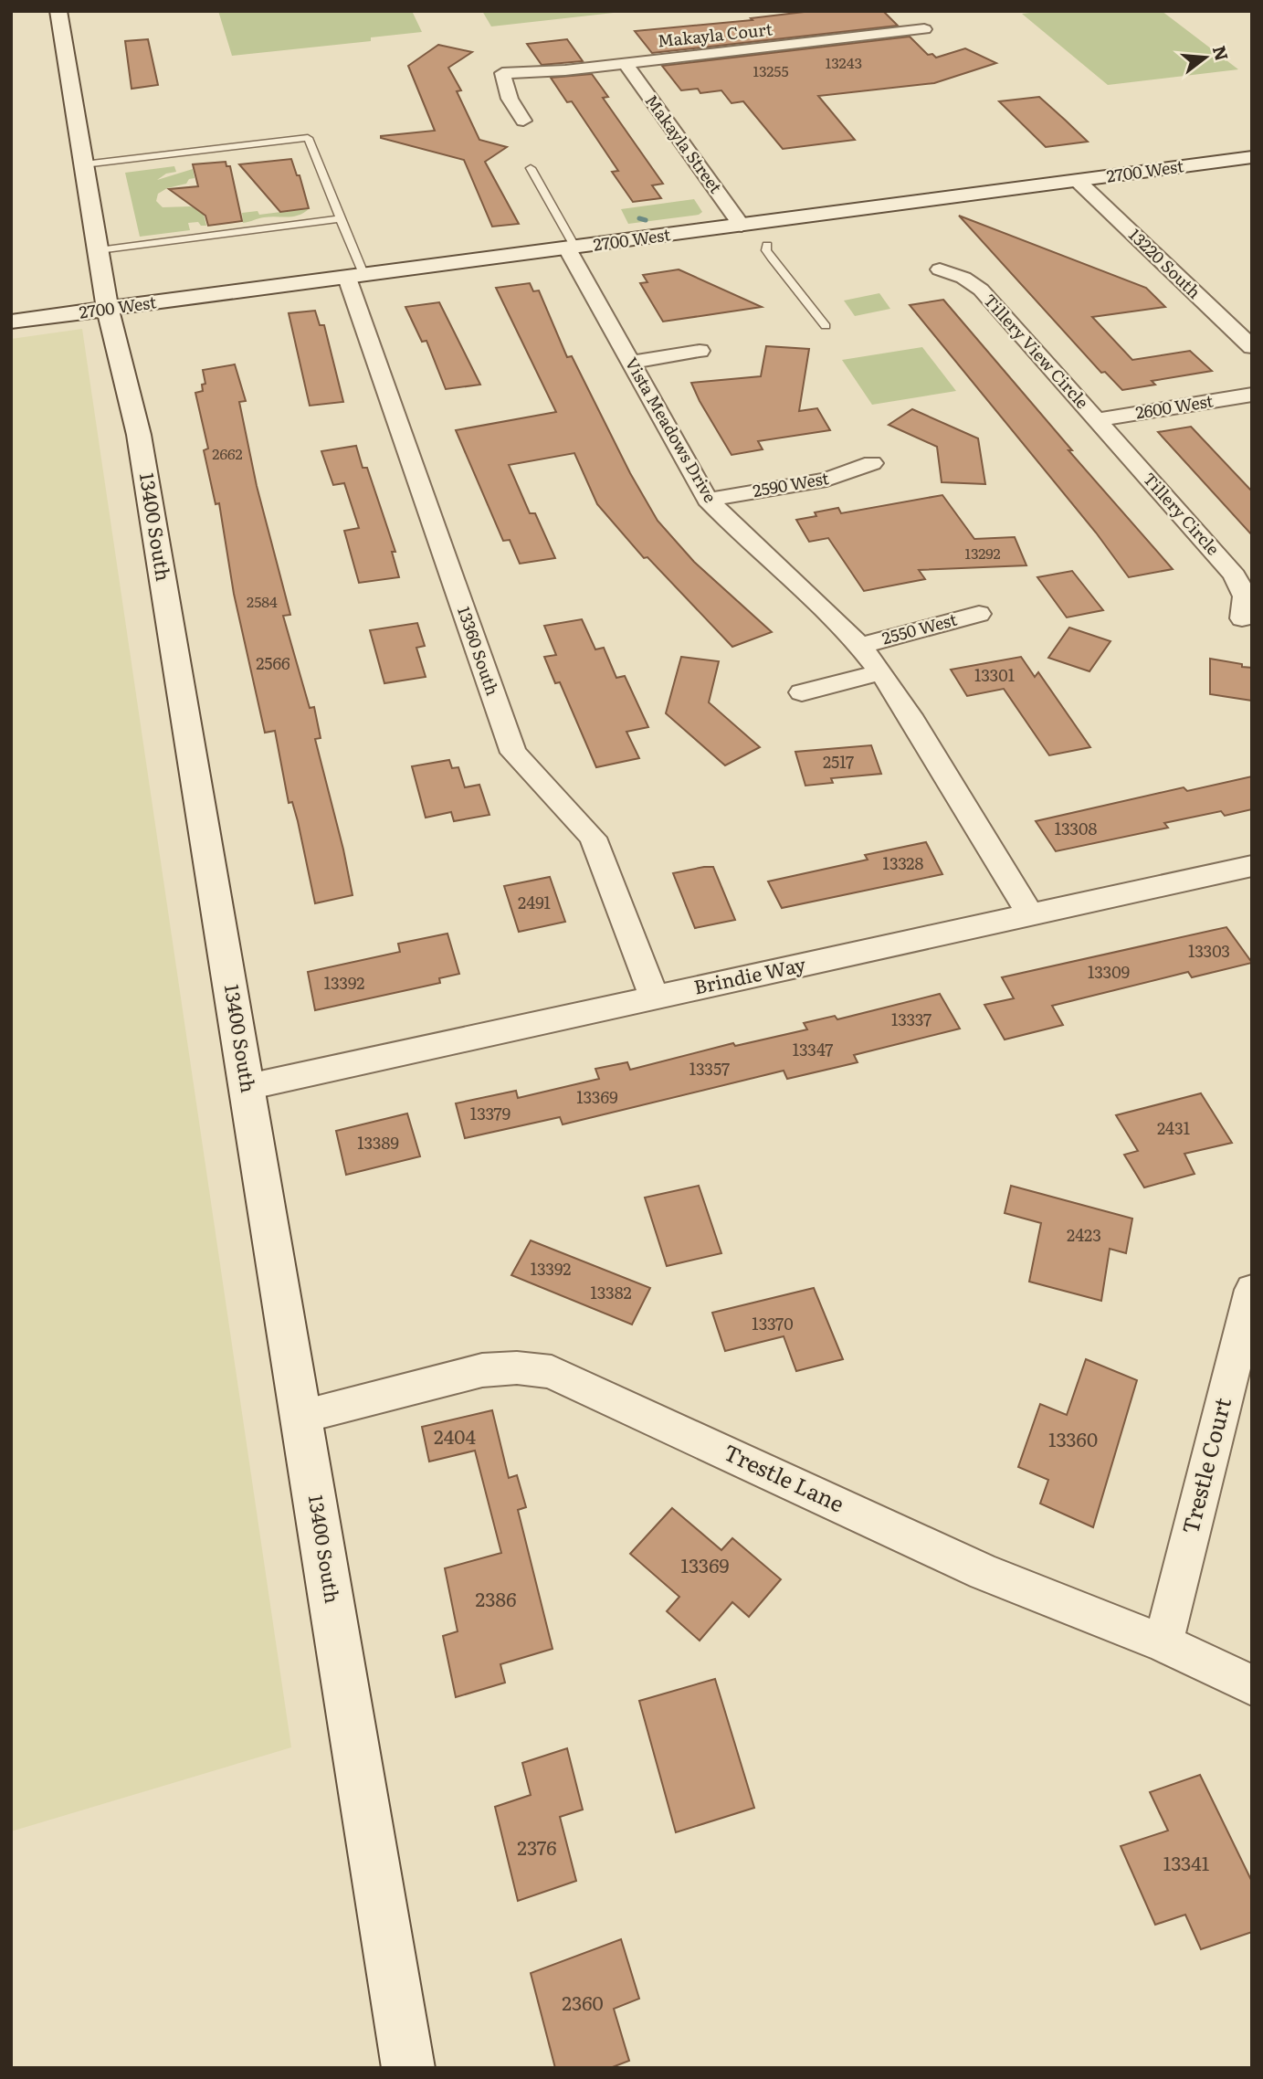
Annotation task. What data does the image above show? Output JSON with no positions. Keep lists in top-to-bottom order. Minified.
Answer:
{"streets":{"main road":["2700 West","13400 South"],"street":["Makayla Court","Makayla Street","13220 South","Tillery View Circle","2600 West","Vista Meadows Drive","2590 West","Tillery Circle","2550 West","13360 South","Brindie Way","Trestle Court","Trestle Lane"]},"crossings":[["Makayla Court","Makayla Street"],["Makayla Street","2700 West"],["2700 West","13220 South"],["2700 West","Vista Meadows Drive"],["2700 West","13400 South"],["2700 West","13360 South"],["Tillery View Circle","2600 West"],["Tillery View Circle","Tillery Circle"],["2600 West","Tillery Circle"],["Vista Meadows Drive","2590 West"],["Vista Meadows Drive","2550 West"],["Vista Meadows Drive","Brindie Way"],["13400 South","Brindie Way"],["13400 South","Trestle Lane"],["13360 South","Brindie Way"],["Trestle Court","Trestle Lane"]],"house_numbers":["13243","13255","2662","13292","2584","2566","13301","2517","13308","13328","2491","13303","13309","13392","13337","13347","13357","13369","13379","2431","13389","2423","13392","13382","13370","2404","13360","13369","2386","2376","13341","2360"],"north":"right"}
